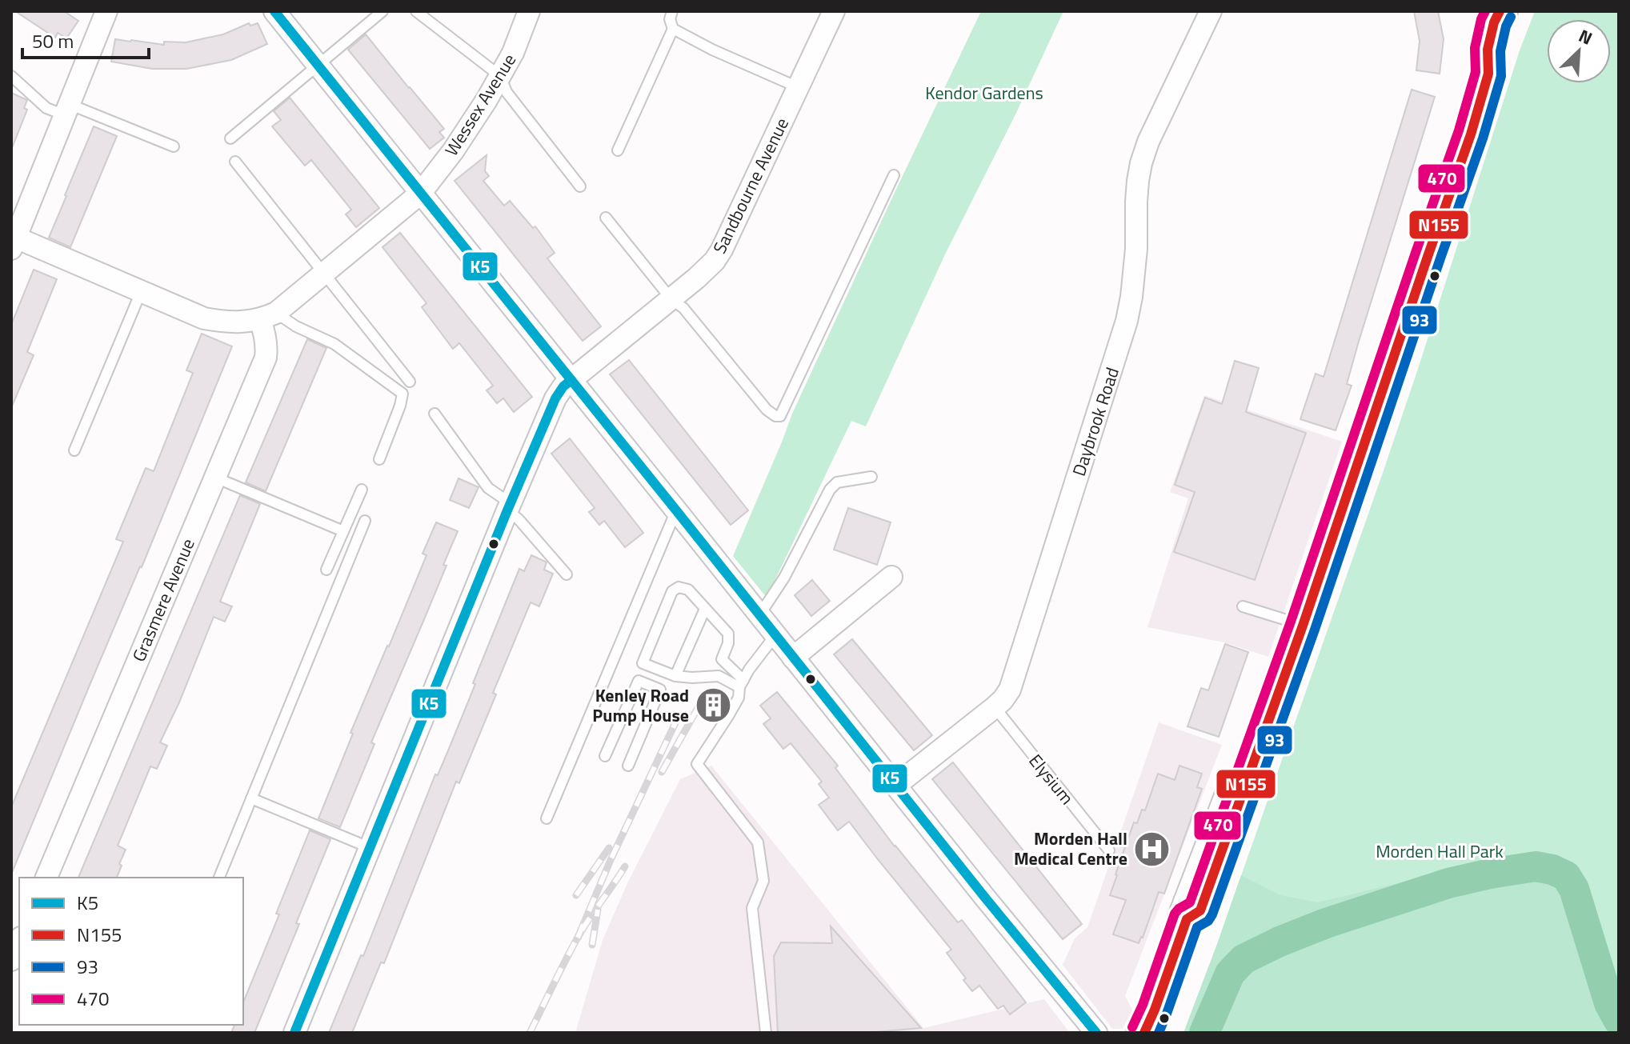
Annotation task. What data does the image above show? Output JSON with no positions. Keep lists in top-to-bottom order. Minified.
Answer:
{"streets":{"street":["Wessex Avenue","Sandbourne Avenue","Daybrook Road","Grasmere Avenue"],"lane":["Elysium"]},"crossings":[["Daybrook Road","Elysium"]],"parks":["Kendor Gardens","Morden Hall Park"],"places":{"building":["Kenley Road Pump House"],"hospital":["Morden Hall Medical Centre"]},"lines":["transit line K5","transit line N155","transit line 470","transit line 93"],"legend":["K5","N155","93","470"],"scale_bar":"50 m","north":"top right"}
